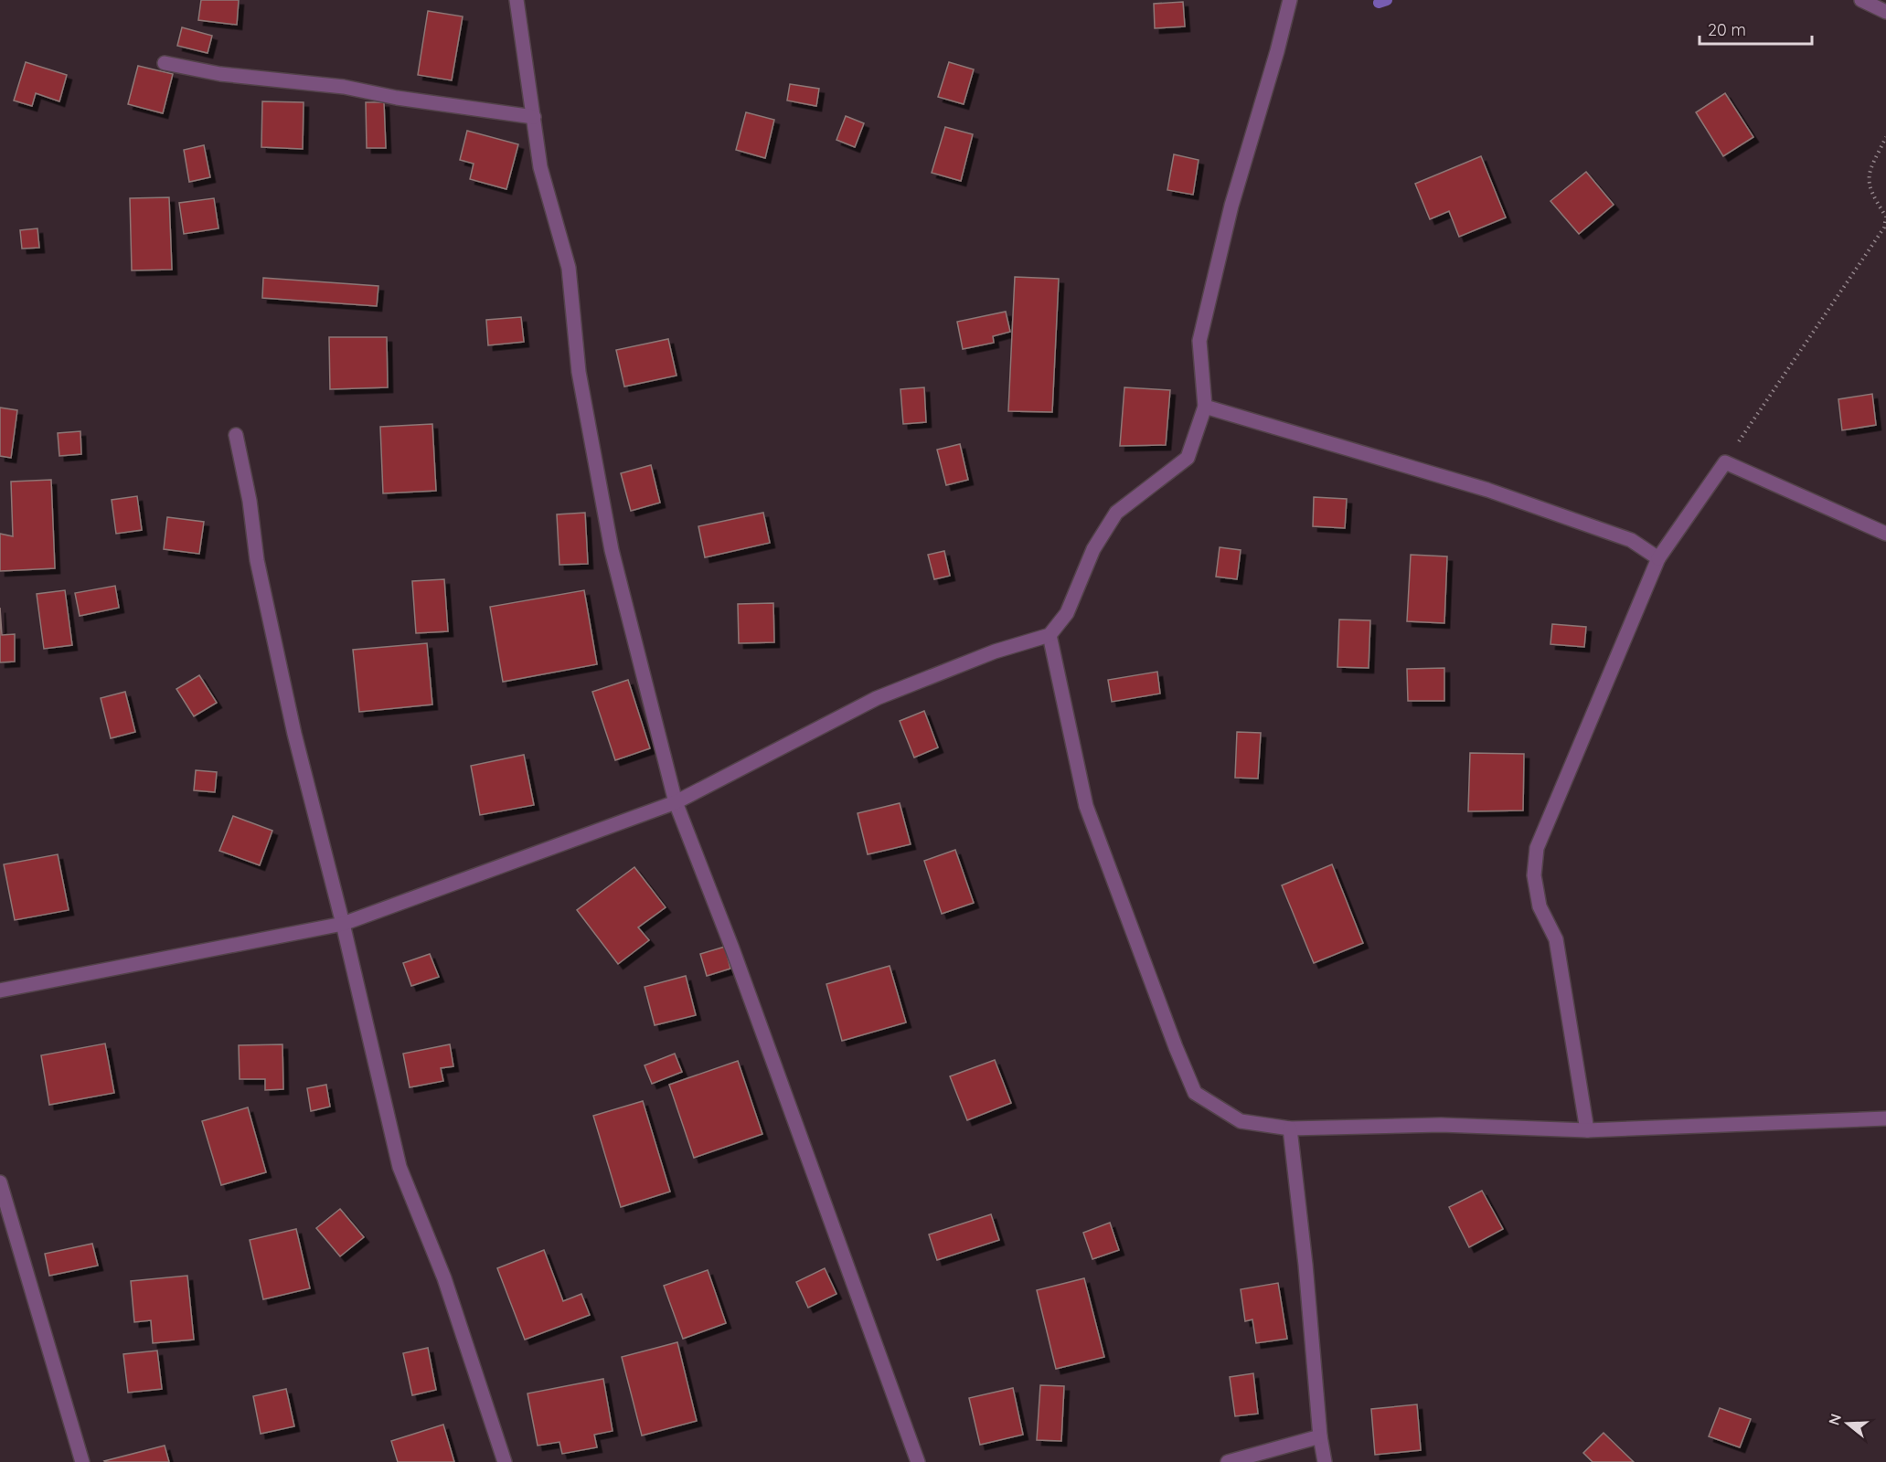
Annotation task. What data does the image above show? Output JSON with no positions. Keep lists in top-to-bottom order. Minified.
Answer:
{"scale_bar":"20 m","north":"left"}
